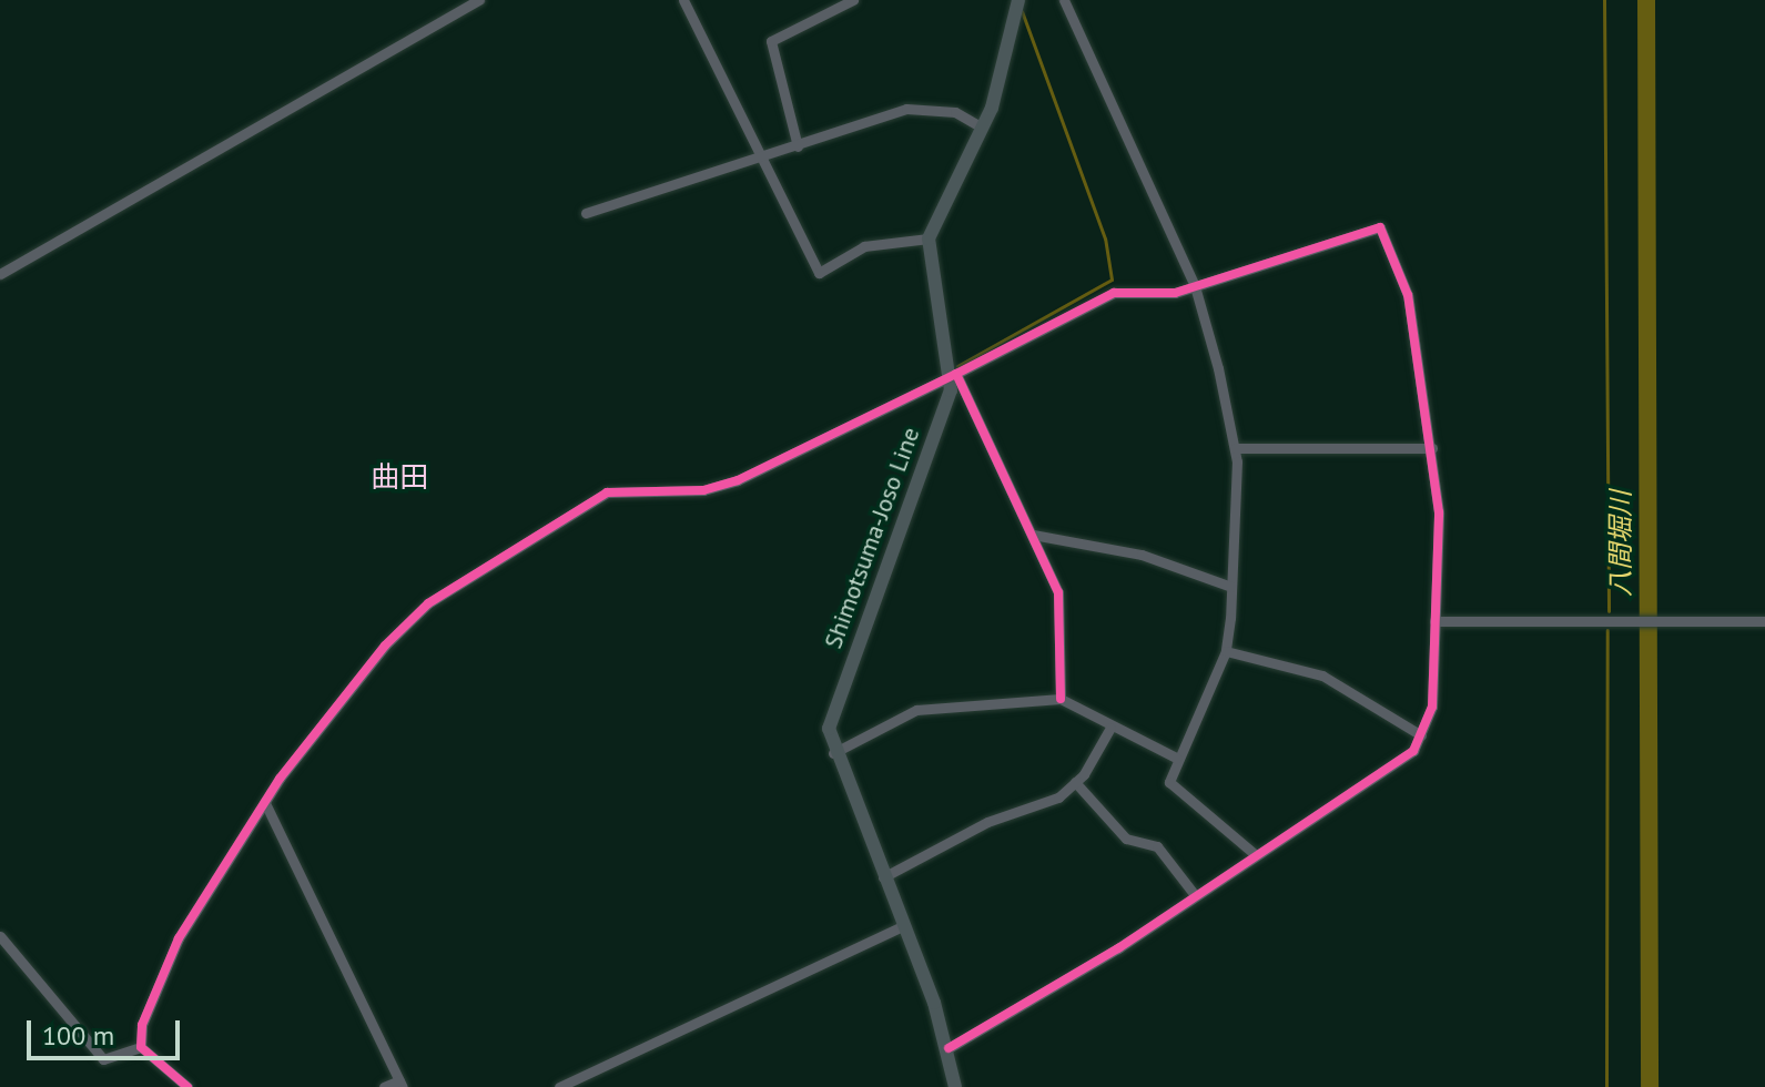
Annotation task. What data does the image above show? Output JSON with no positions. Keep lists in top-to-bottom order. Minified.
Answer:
{"streets":{"main road":["Shimotsuma-Joso Line"]},"districts":["曲田"],"water":["八間堀川"],"scale_bar":"100 m"}
